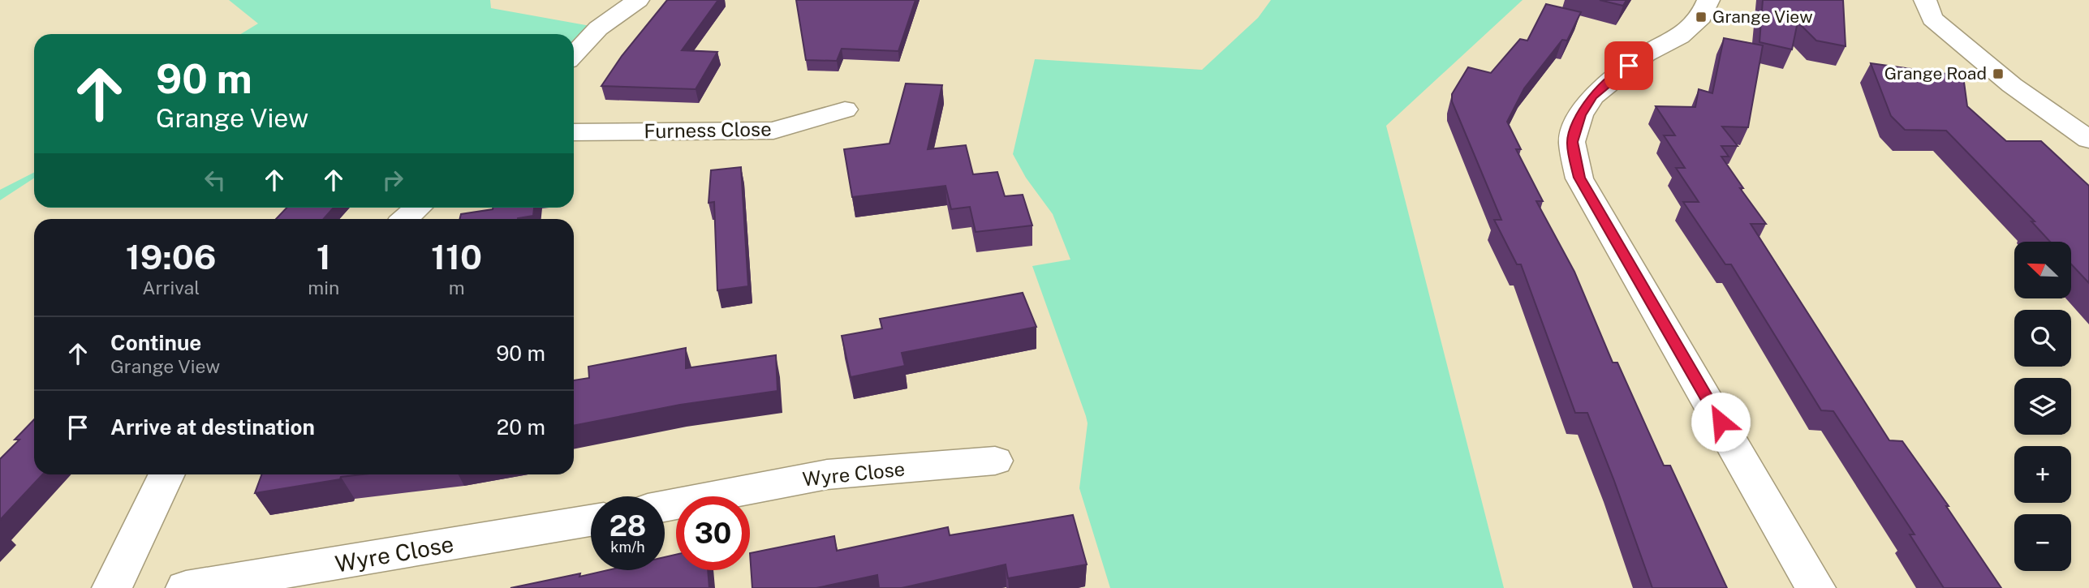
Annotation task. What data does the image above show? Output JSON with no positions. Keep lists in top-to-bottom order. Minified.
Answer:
{"streets":{"street":["Furness Close","Wyre Close"]},"places":{"transit":["Grange View","Grange Road"]},"north":"top left","page":{"turn":["90 m","Grange View"],"eta":["19:06","Arrival","1","min","110","m"],"map_buttons":["+","−"],"list":[{"name":"Continue","note":"Grange View","value":"90 m"},{"name":"Arrive at destination","value":"20 m"}],"speed":"28 km/h","limit":"30"}}
